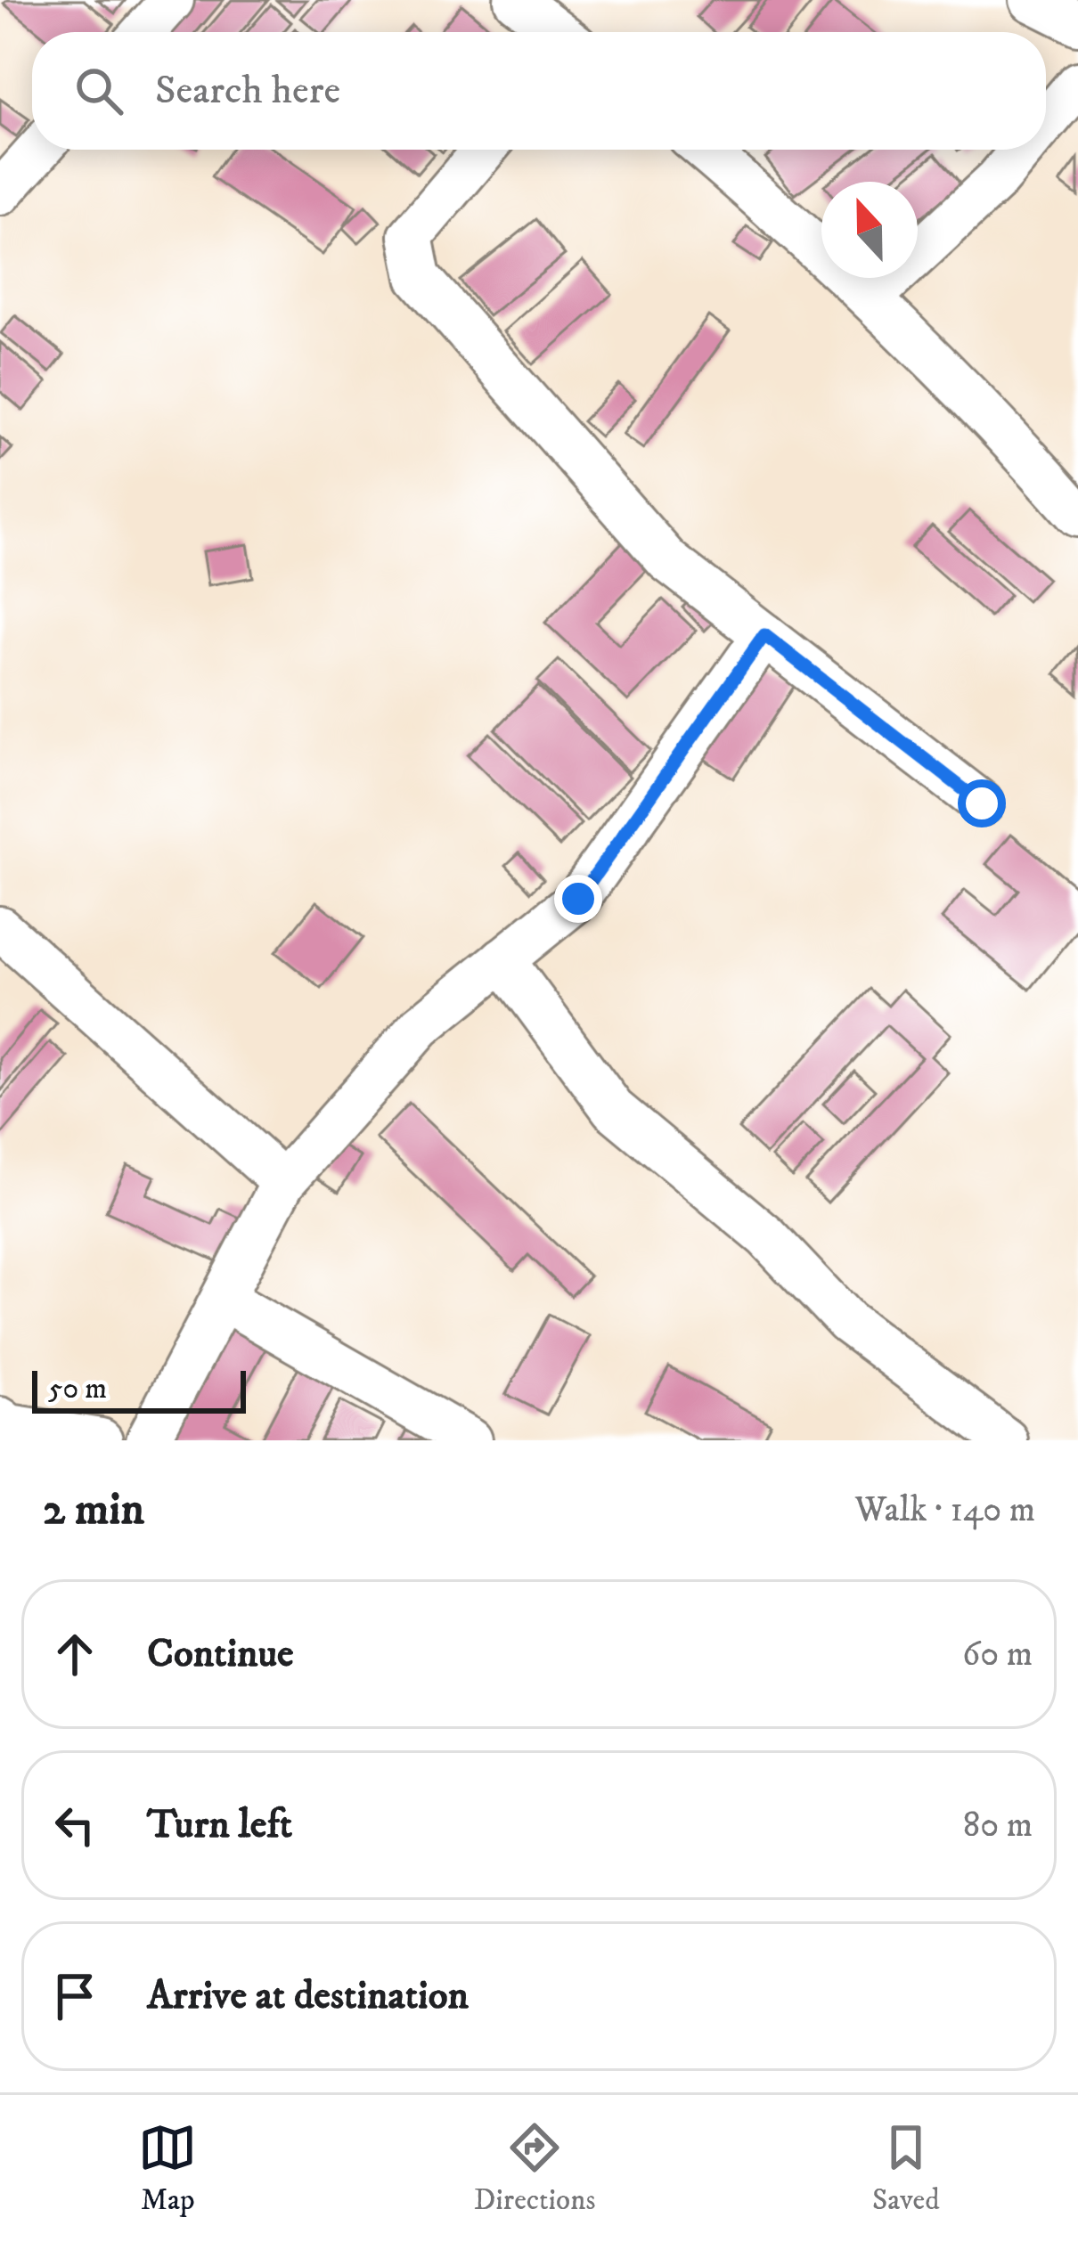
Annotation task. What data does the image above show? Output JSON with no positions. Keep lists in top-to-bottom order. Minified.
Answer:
{"scale_bar":"50 m","north":"top","page":{"search":"Search here","scale":"50 m","heading":["2 min","Walk · 140 m"],"list":[["Continue","60 m"],["Turn left","80 m"],"Arrive at destination"],"nav":["Map","Directions","Saved"]}}
